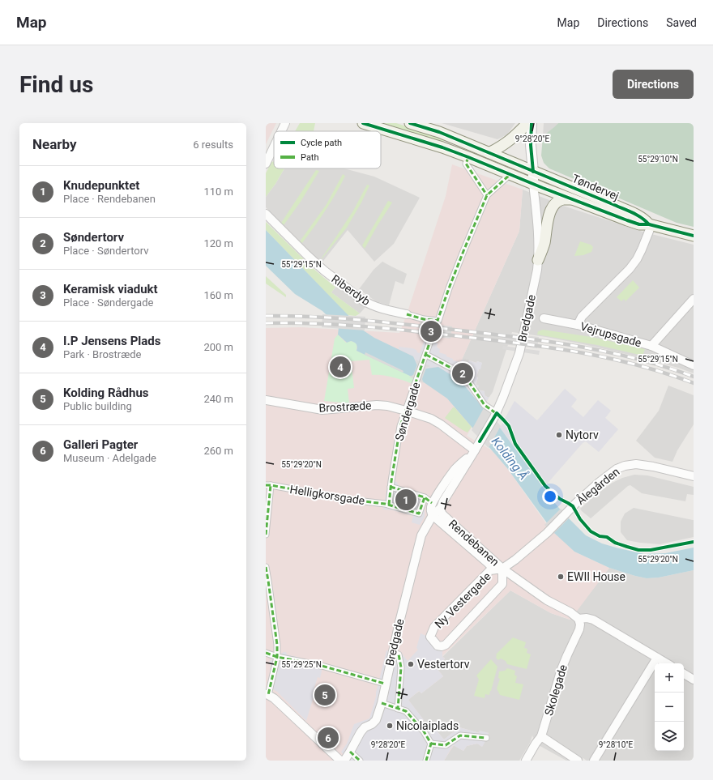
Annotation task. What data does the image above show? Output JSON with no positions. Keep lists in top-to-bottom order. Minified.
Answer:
{"streets":{"main road":["Tøndervej"],"street":["Riberdyb","Bredgade","Vejrupsgade","Brostræde","Søndergade","Ålegården","Helligkorsgade","Rendebanen","Ny Vestergade","Skolegade"]},"crossings":[["Tøndervej","Bredgade"],["Bredgade","Brostræde"],["Bredgade","Rendebanen"],["Brostræde","Søndergade"],["Søndergade","Helligkorsgade"],["Ålegården","Rendebanen"],["Ålegården","Ny Vestergade"],["Rendebanen","Ny Vestergade"]],"water":["Kolding Å"],"places":["Nytorv","EWII House","Vestertorv","Nicolaiplads"],"legend":["Cycle path","Path"],"page":{"header":"Map","nav":["Map","Directions","Saved"],"buttons":"Directions","title":"Find us","heading":["Nearby","6 results"],"list":[{"mark":"1","name":"Knudepunktet","note":"Place · Rendebanen","value":"110 m"},{"mark":"2","name":"Søndertorv","note":"Place · Søndertorv","value":"120 m"},{"mark":"3","name":"Keramisk viadukt","note":"Place · Søndergade","value":"160 m"},{"mark":"4","name":"I.P Jensens Plads","note":"Park · Brostræde","value":"200 m"},{"mark":"5","name":"Kolding Rådhus","note":"Public building","value":"240 m"},{"mark":"6","name":"Galleri Pagter","note":"Museum · Adelgade","value":"260 m"}],"pins":["3","4","2","1","5","6"],"map_buttons":["+","−"]},"coordinates":["9°28'20\"E","55°29'10\"N","55°29'15\"N","55°29'20\"N","55°29'25\"N","9°28'10\"E"]}
